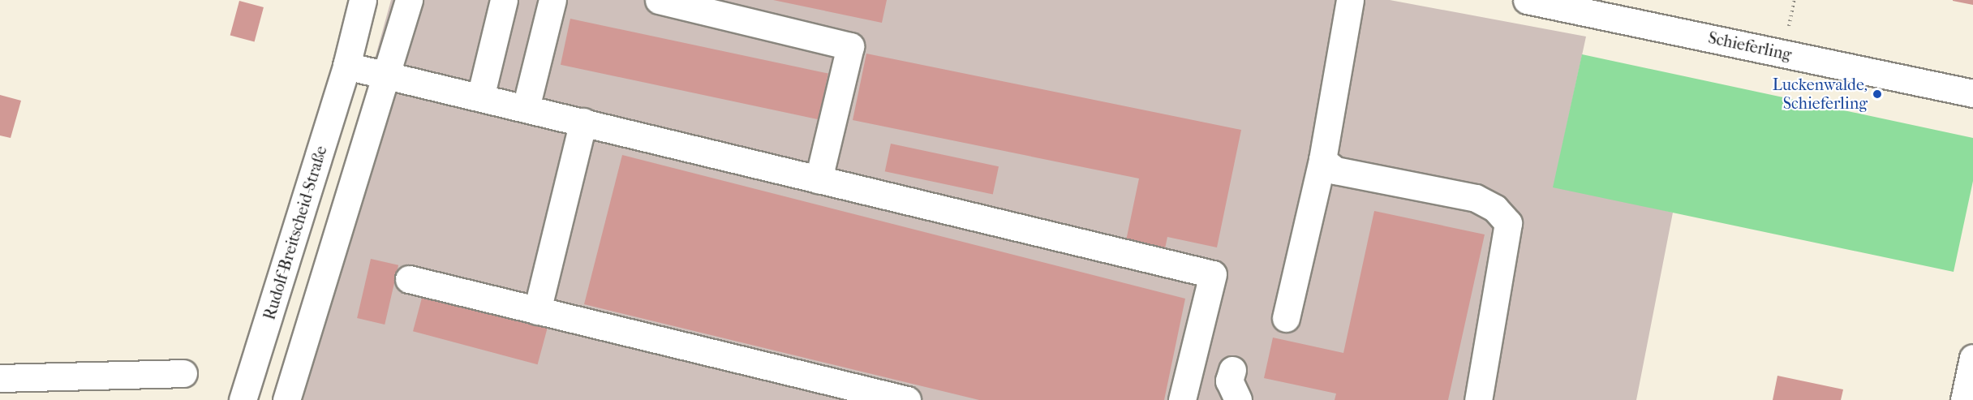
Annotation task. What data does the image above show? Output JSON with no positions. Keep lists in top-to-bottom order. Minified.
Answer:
{"streets":{"street":["Schieferling","Rudolf-Breitscheid-Straße"]},"places":["Luckenwalde, Schieferling"]}
